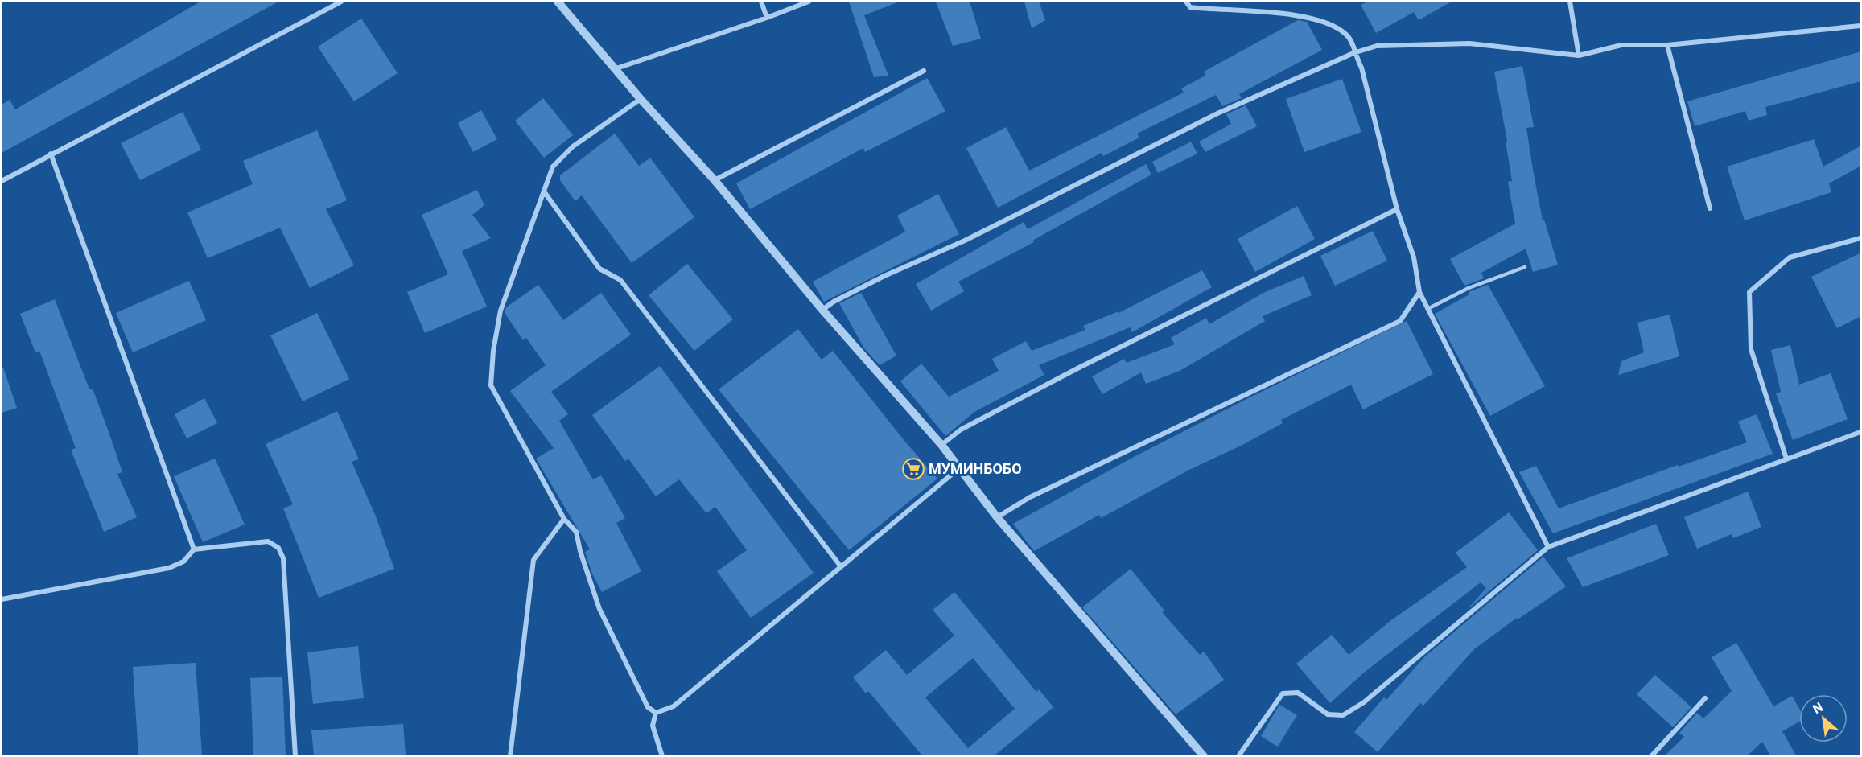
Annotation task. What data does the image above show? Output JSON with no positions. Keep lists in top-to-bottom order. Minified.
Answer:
{"places":{"supermarket":["МУМИНБОБО"]},"north":"top left"}
